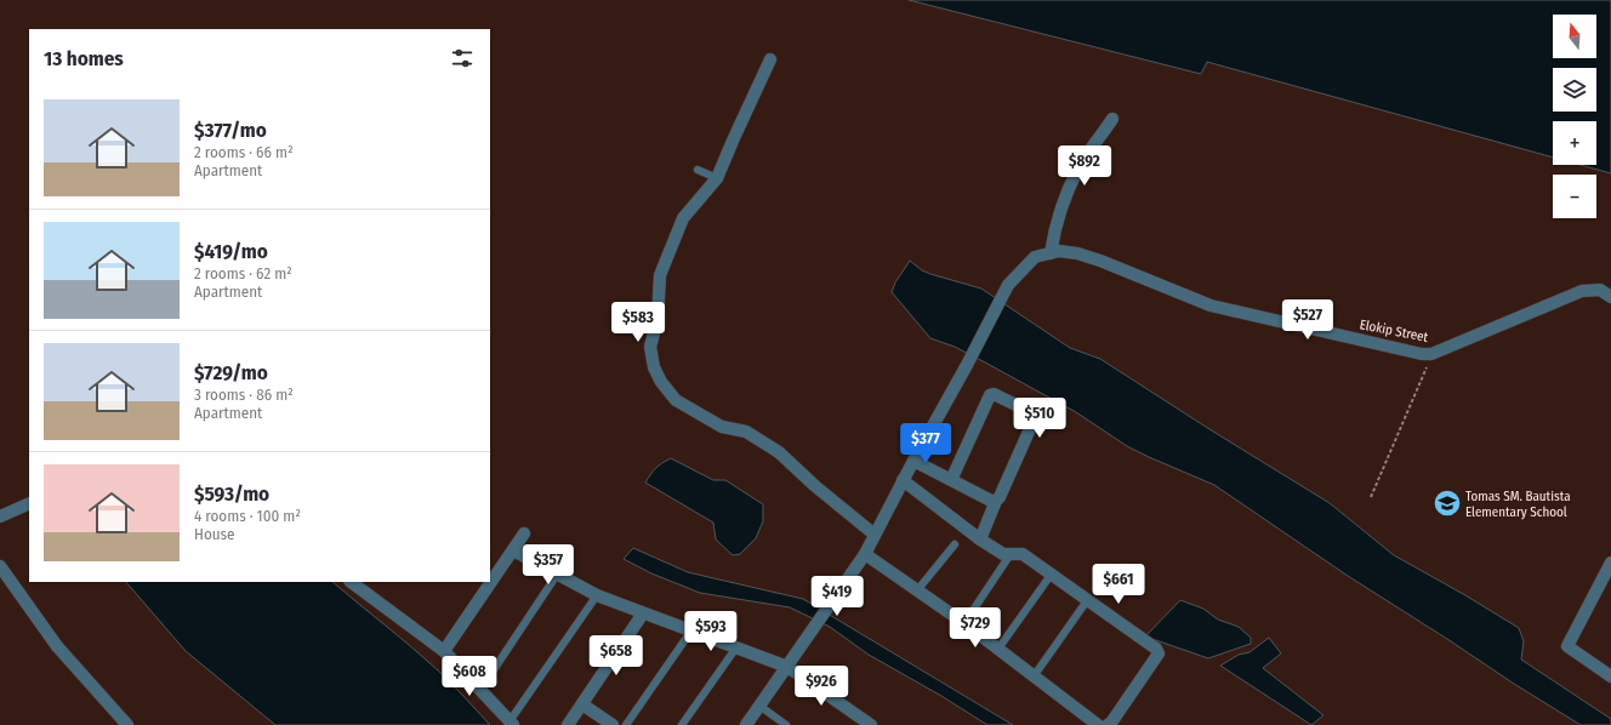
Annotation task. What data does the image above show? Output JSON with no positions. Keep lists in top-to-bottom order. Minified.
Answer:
{"streets":{"street":["Elokip Street"]},"places":{"school or university":["Tomas SM. Bautista Elementary School"]},"north":"top","page":{"map_buttons":["+","−"],"heading":"13 homes","list":[{"name":"$377/mo","note":"2 rooms · 66 m² · Apartment"},{"name":"$419/mo","note":"2 rooms · 62 m² · Apartment"},{"name":"$729/mo","note":"3 rooms · 86 m² · Apartment"},{"name":"$593/mo","note":"4 rooms · 100 m² · House"}],"price":["$892","$527","$583","$510","$377","$357","$661","$419","$729","$593","$658","$608","$926"]}}
